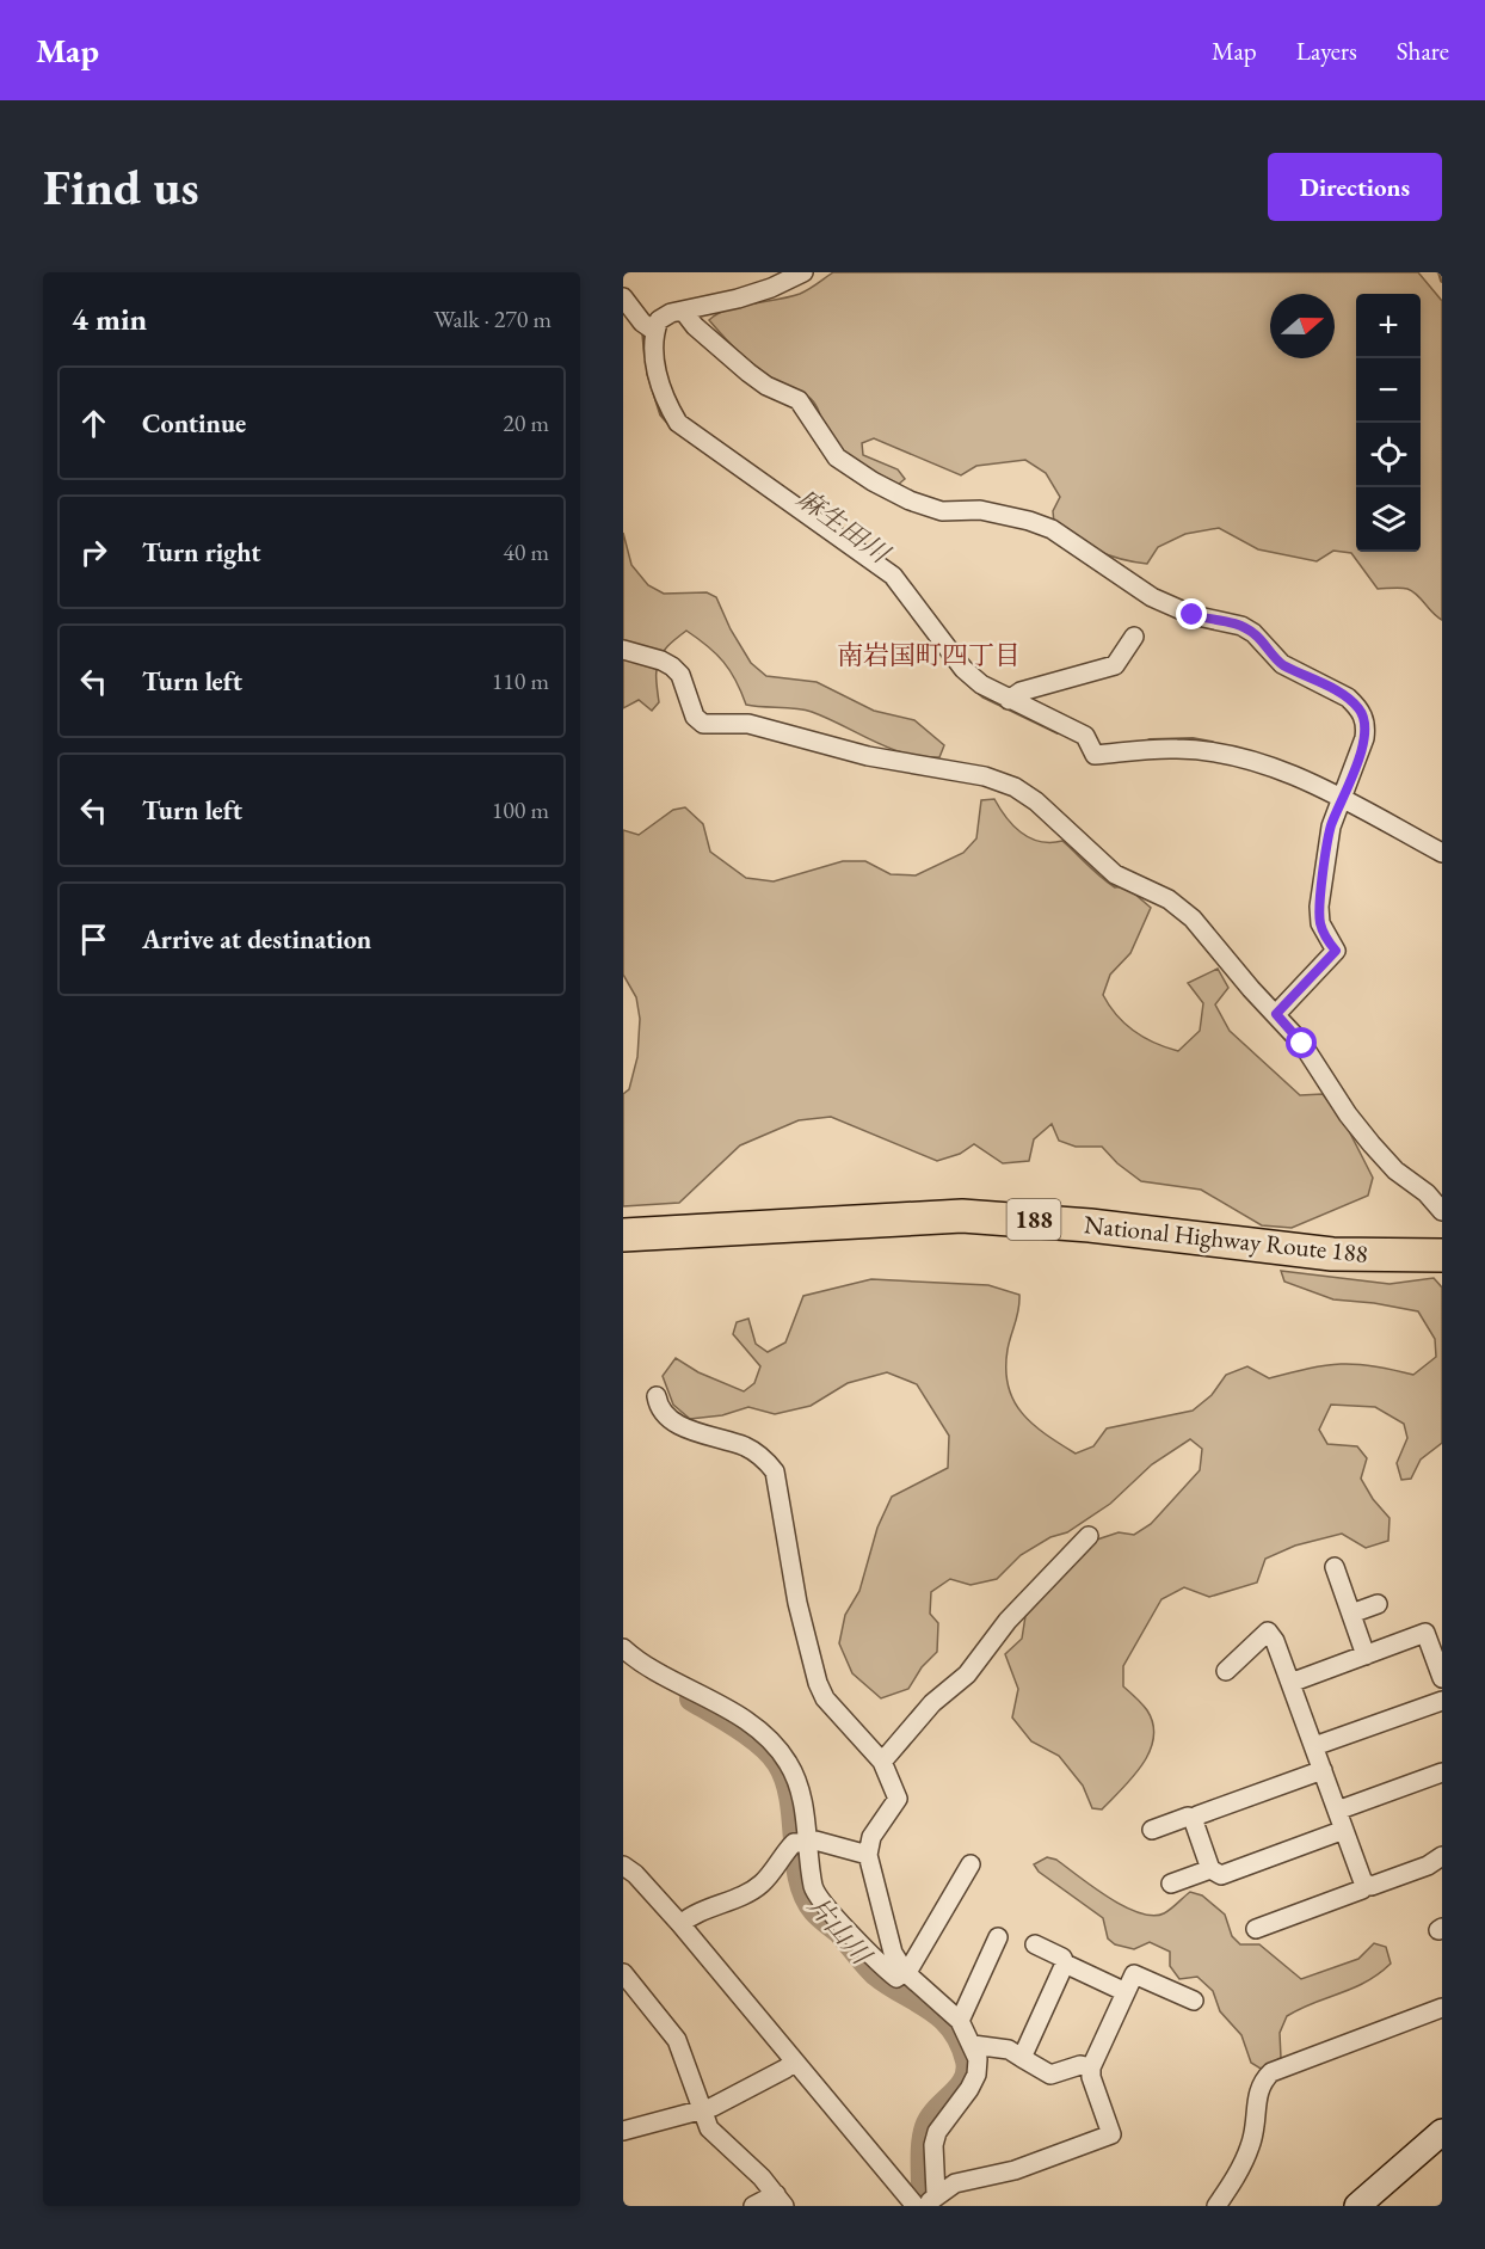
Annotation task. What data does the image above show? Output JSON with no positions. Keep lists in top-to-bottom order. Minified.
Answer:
{"streets":{"highway":["188","National Highway Route 188"]},"districts":["南岩国町四丁目"],"water":["麻生田川","片山川"],"north":"right","page":{"header":"Map","nav":["Map","Layers","Share"],"buttons":"Directions","title":"Find us","heading":["4 min","Walk · 270 m"],"map_buttons":["+","−"],"list":[["Continue","20 m"],["Turn right","40 m"],["Turn left","110 m"],["Turn left","100 m"],"Arrive at destination"]}}
